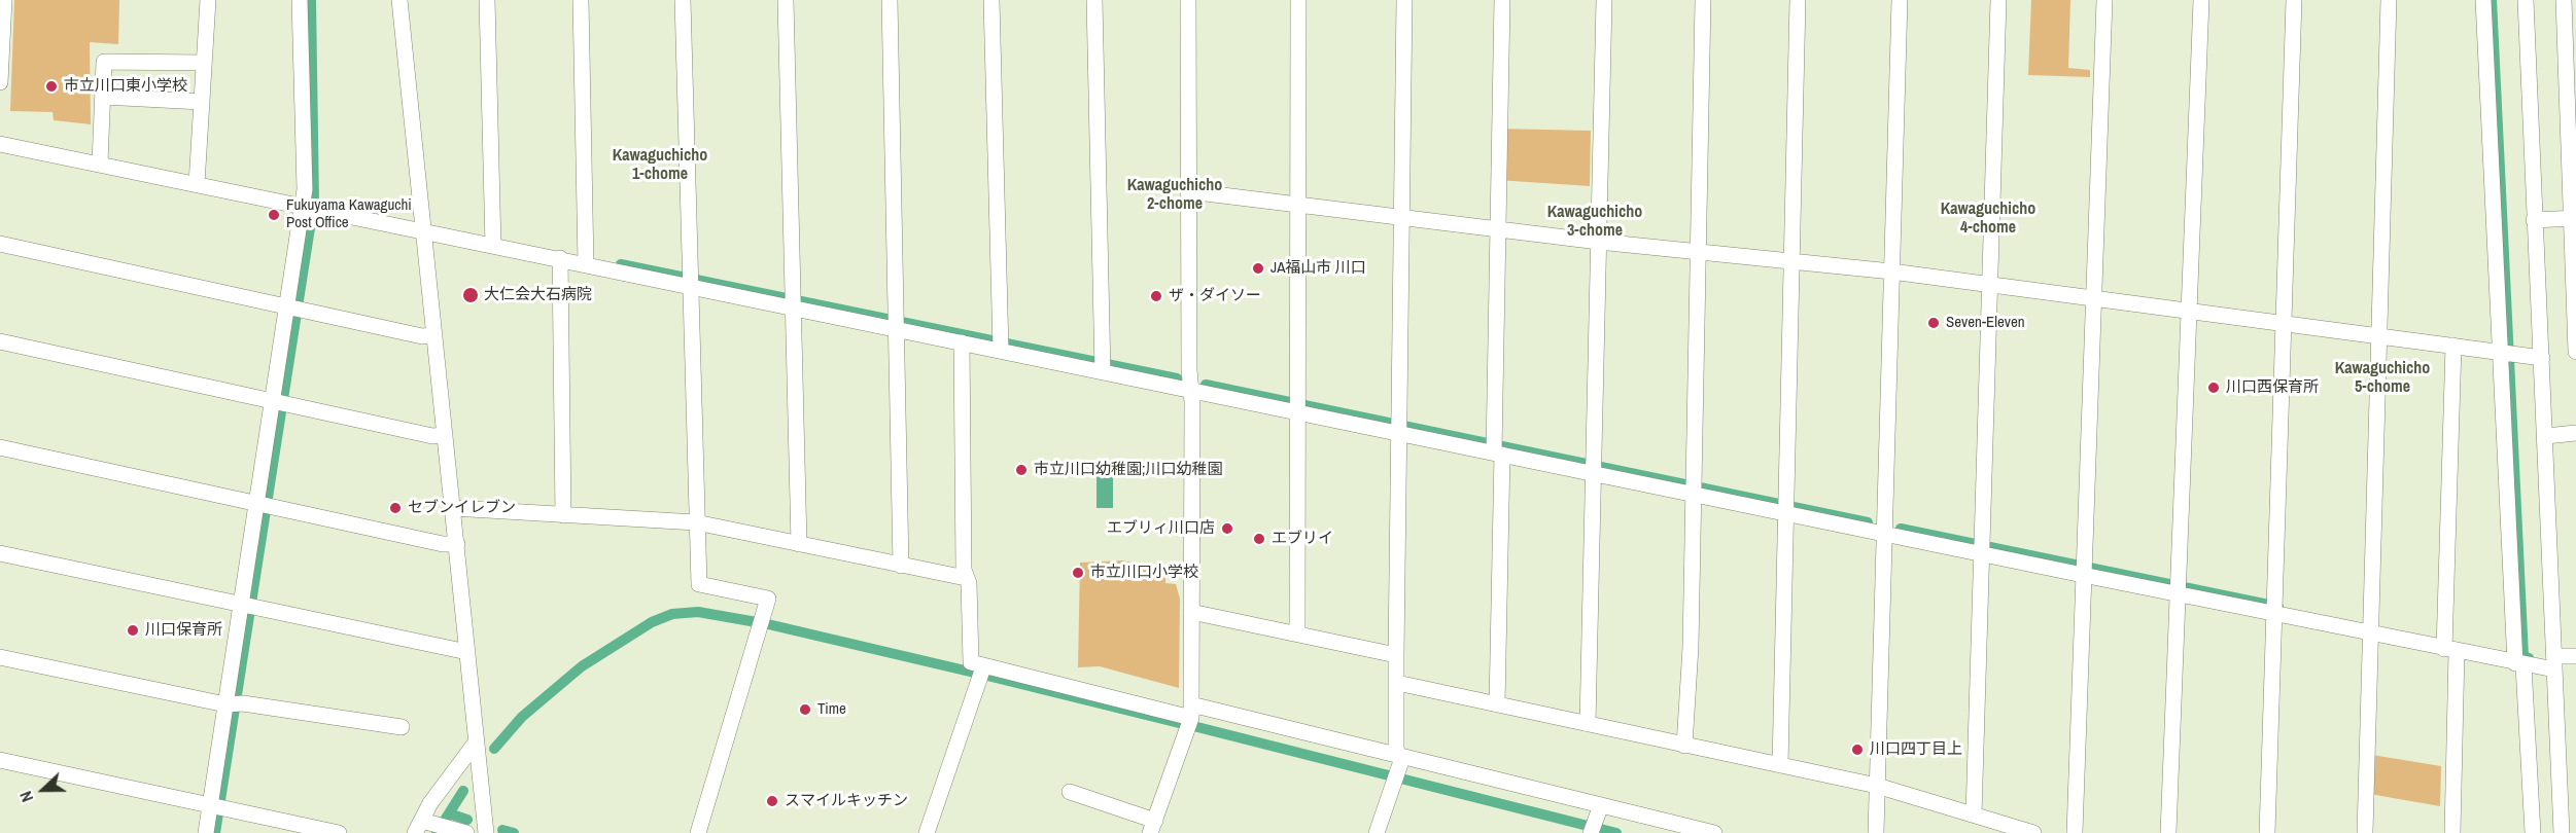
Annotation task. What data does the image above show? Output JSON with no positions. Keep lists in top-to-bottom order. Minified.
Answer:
{"districts":["Kawaguchicho 1-chome","Kawaguchicho 2-chome","Kawaguchicho 4-chome","Kawaguchicho 3-chome","Kawaguchicho 5-chome"],"places":["市立川口東小学校","Fukuyama Kawaguchi Post Office","JA福山市 川口","大仁会大石病院","ザ・ダイソー","Seven-Eleven","川口西保育所","市立川口幼稚園;川口幼稚園","セブンイレブン","エブリィ川口店","エブリイ","市立川口小学校","川口保育所","Time","川口四丁目上","スマイルキッチン"],"north":"left"}
